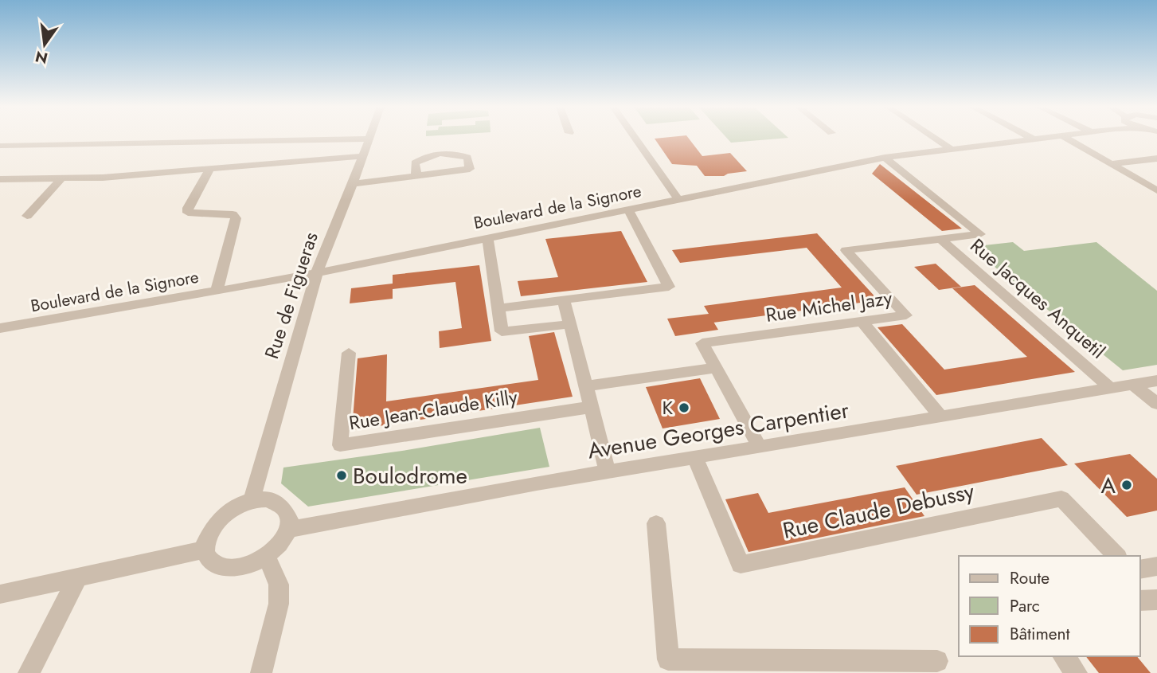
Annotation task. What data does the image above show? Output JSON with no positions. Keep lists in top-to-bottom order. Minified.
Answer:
{"streets":{"street":["Boulevard de la Signore","Rue de Figueras","Rue Jacques Anquetil","Rue Michel Jazy","Rue Jean-Claude Killy","Avenue Georges Carpentier","Rue Claude Debussy"]},"crossings":[["Boulevard de la Signore","Rue de Figueras"],["Boulevard de la Signore","Rue Jacques Anquetil"],["Rue de Figueras","Avenue Georges Carpentier"],["Rue Jacques Anquetil","Rue Michel Jazy"],["Rue Jacques Anquetil","Avenue Georges Carpentier"],["Avenue Georges Carpentier","Rue Claude Debussy"]],"places":["K","Boulodrome","A"],"legend":["Route","Parc","Bâtiment"],"north":"bottom"}
